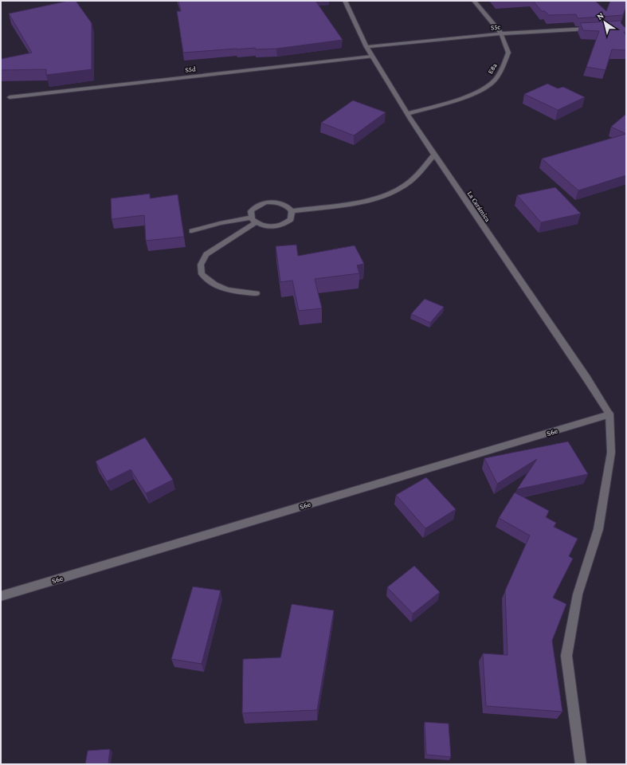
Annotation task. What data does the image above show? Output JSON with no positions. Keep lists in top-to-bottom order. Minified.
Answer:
{"streets":{"street":["S5c","E8a","S5d","La Cerámica","S6e"]},"crossings":[["S5c","E8a"],["S5c","La Cerámica"],["E8a","La Cerámica"],["S5d","La Cerámica"],["La Cerámica","S6e"]],"north":"top left"}
